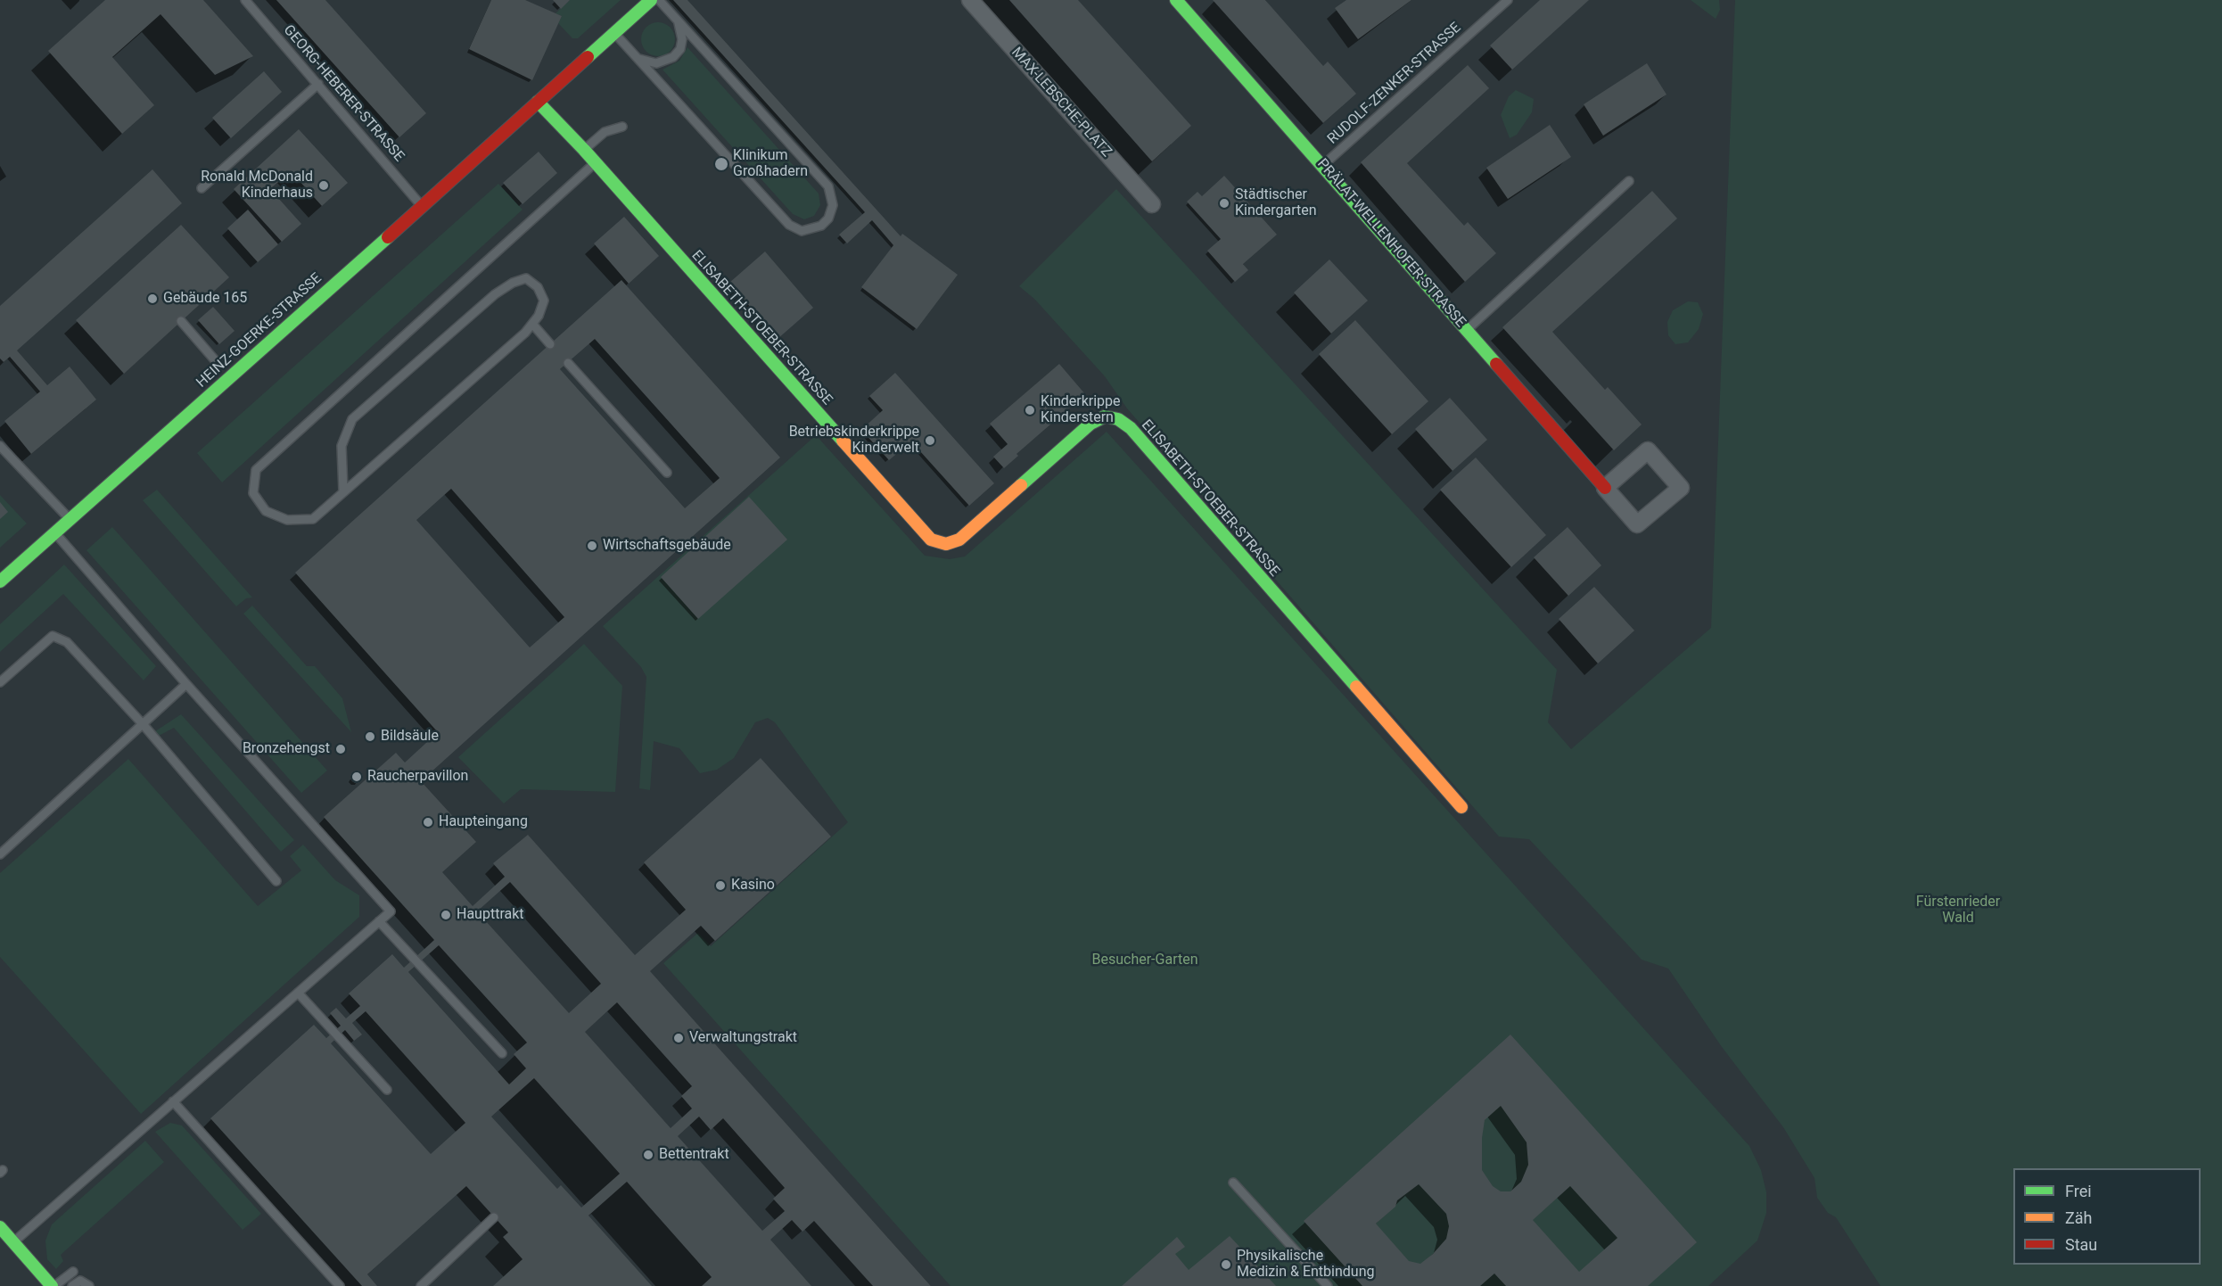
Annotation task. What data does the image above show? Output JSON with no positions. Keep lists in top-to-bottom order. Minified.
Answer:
{"streets":{"street":["MAX-LEBSCHE-PLATZ","PRÄLAT-WELLENHOFER-STRASSE","ELISABETH-STOEBER-STRASSE","HEINZ-GOERKE-STRASSE"],"lane":["RUDOLF-ZENKER-STRASSE","GEORG-HEBERER-STRASSE"]},"crossings":[["RUDOLF-ZENKER-STRASSE","PRÄLAT-WELLENHOFER-STRASSE"],["GEORG-HEBERER-STRASSE","HEINZ-GOERKE-STRASSE"],["ELISABETH-STOEBER-STRASSE","HEINZ-GOERKE-STRASSE"]],"parks":["Fürstenrieder Wald","Besucher-Garten"],"places":["Klinikum Großhadern","Ronald McDonald Kinderhaus","Städtischer Kindergarten","Gebäude 165","Kinderkrippe Kinderstern","Betriebskinderkrippe Kinderwelt","Wirtschaftsgebäude","Bildsäule","Bronzehengst","Raucherpavillon","Haupteingang","Kasino","Haupttrakt","Verwaltungstrakt","Bettentrakt","Physikalische Medizin & Entbindung"],"legend":["Frei","Zäh","Stau"]}
